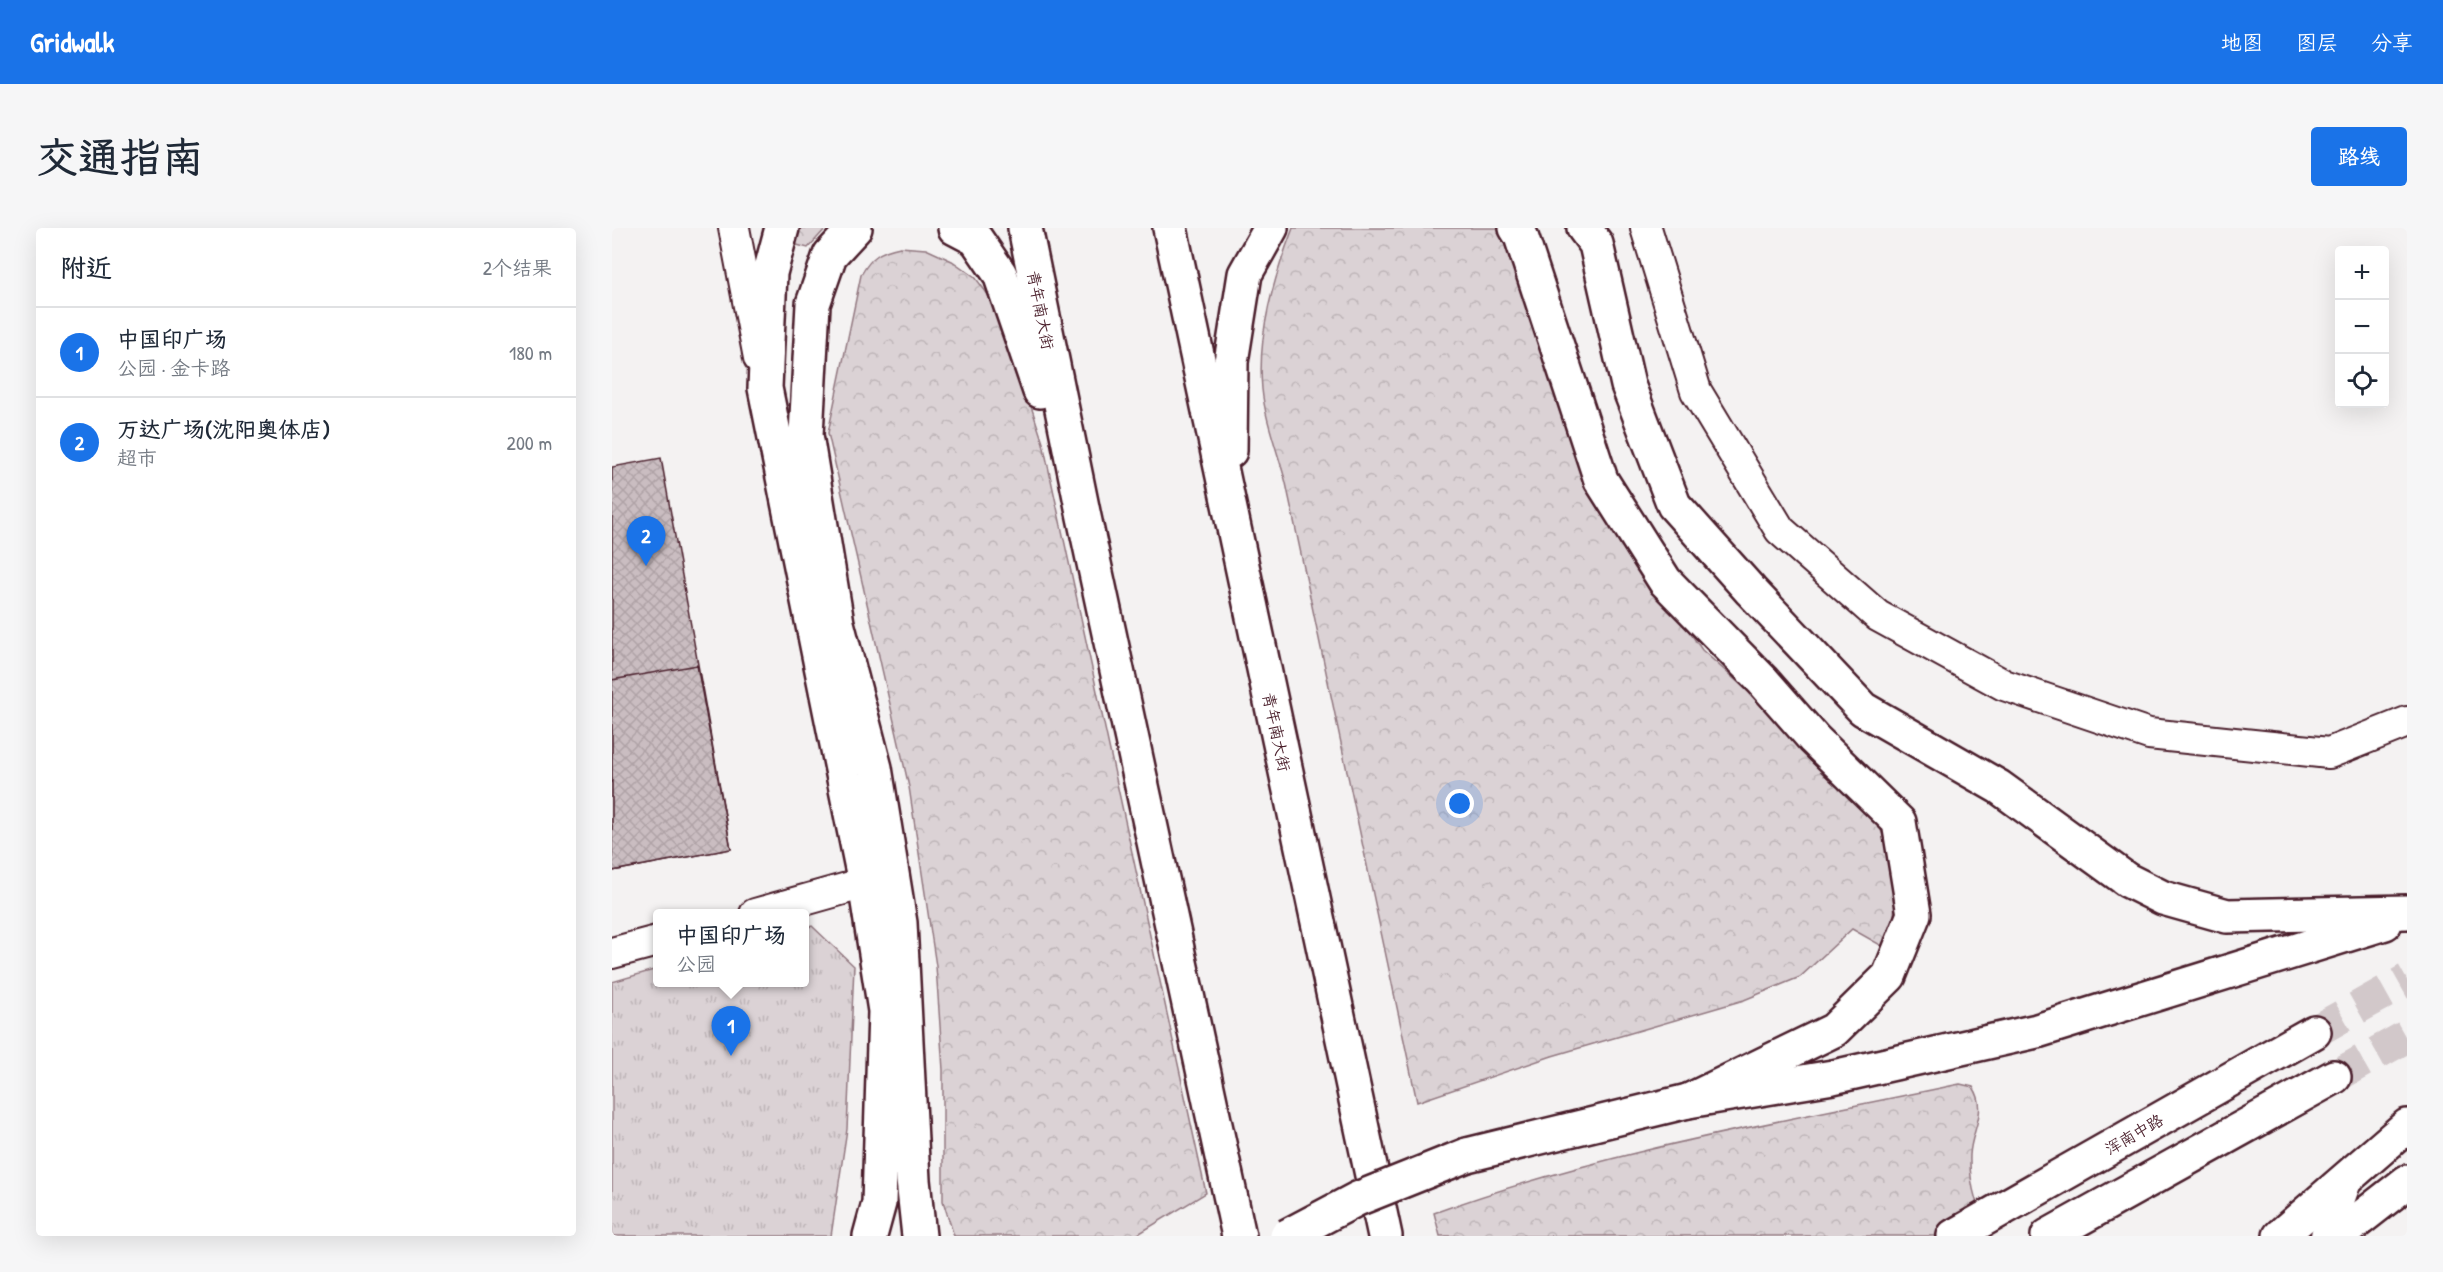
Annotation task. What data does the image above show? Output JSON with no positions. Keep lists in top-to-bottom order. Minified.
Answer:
{"streets":{"highway":["青年南大街","浑南中路"]},"page":{"header":"Gridwalk","nav":["地图","图层","分享"],"buttons":"路线","title":"交通指南","heading":["附近","2个结果"],"map_buttons":["+","−"],"list":[{"mark":"1","name":"中国印广场","note":"公园 · 金卡路","value":"180 m"},{"mark":"2","name":"万达广场(沈阳奥体店)","note":"超市","value":"200 m"}],"pins":["2","1"],"popup":["中国印广场","公园"]}}
